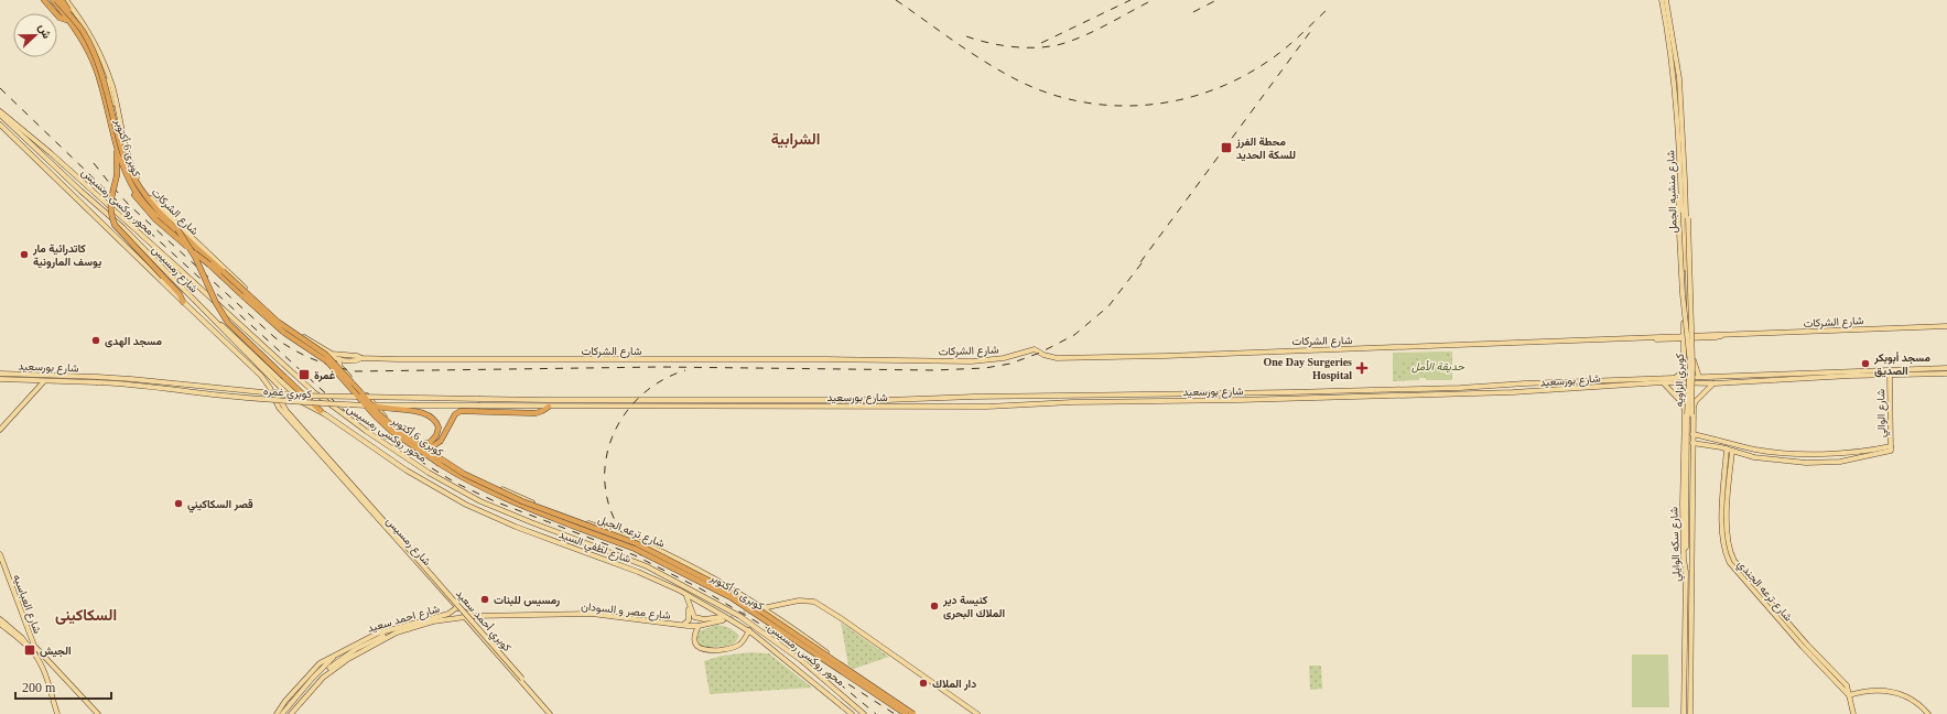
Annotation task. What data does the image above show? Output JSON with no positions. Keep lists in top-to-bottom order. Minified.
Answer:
{"streets":{"highway":["كوبرى 6 أكتوبر"],"main road":["شارع منشيه الجمل","محور روكسى رمسيس","شارع الشركات","شارع رمسيس","شارع بورسعيد","كوبري الزاويه","كوبري غمره","شارع الوالي","شارع ترعه الجبل","شارع سكه الوايلي","شارع لطفي السيد","شارع ترعه الجندي","شارع العباسيه","شارع مصر و السودان","شارع احمد سعيد","كوبري أحمد سعيد"]},"crossings":[["شارع منشيه الجمل","شارع الشركات"],["شارع منشيه الجمل","شارع بورسعيد"],["شارع منشيه الجمل","كوبري الزاويه"],["شارع الشركات","شارع ترعه الجبل"],["شارع رمسيس","شارع لطفي السيد"],["شارع رمسيس","شارع مصر و السودان"],["شارع رمسيس","شارع احمد سعيد"],["شارع رمسيس","كوبري أحمد سعيد"],["شارع بورسعيد","كوبري غمره"],["شارع بورسعيد","شارع الوالي"],["كوبري الزاويه","شارع سكه الوايلي"],["شارع لطفي السيد","شارع مصر و السودان"],["شارع مصر و السودان","شارع احمد سعيد"]],"districts":["الشرابية","السكاكينى"],"parks":["حديقة الأمل"],"places":{"transit":["محطة الفرز للسكة الحديد","غمرة","الجيش"],"other":["كاتدرائية مار يوسف المارونية","مسجد الهدى","مسجد أبوبكر الصديق","قصر السكاكيني","رمسيس للبنات","كنيسة دير الملاك البحرى","دار الملاك"],"health":["One Day Surgeries Hospital"]},"scale_bar":"200 m","north":"right"}
